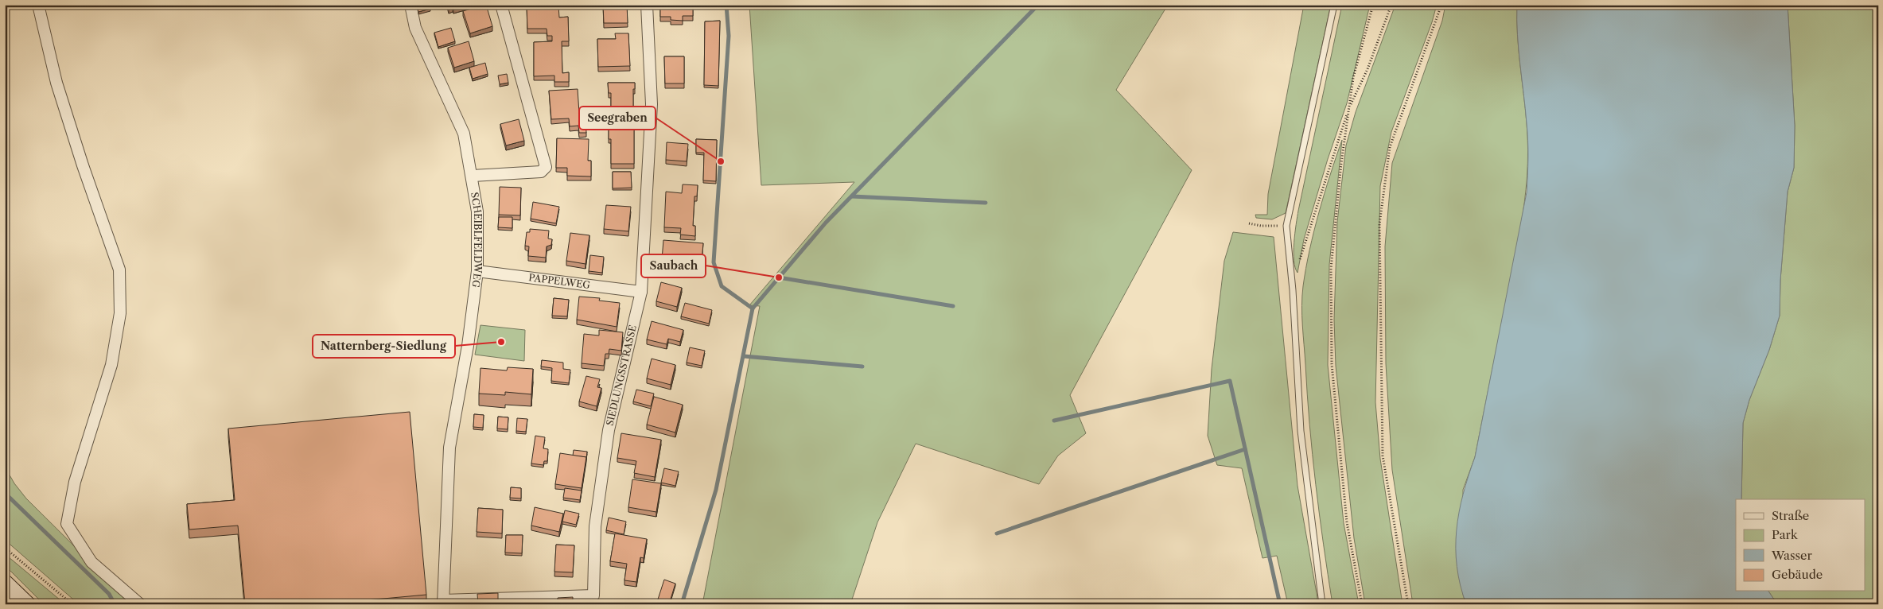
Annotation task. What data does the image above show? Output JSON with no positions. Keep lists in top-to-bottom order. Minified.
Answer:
{"streets":{"street":["SCHEIBLFELDWEG","PAPPELWEG","SIEDLUNGSSTRASSE"]},"crossings":[["SCHEIBLFELDWEG","PAPPELWEG"],["SCHEIBLFELDWEG","SIEDLUNGSSTRASSE"],["PAPPELWEG","SIEDLUNGSSTRASSE"]],"places":["Seegraben","Saubach","Natternberg-Siedlung"],"legend":["Straße","Park","Wasser","Gebäude"]}
